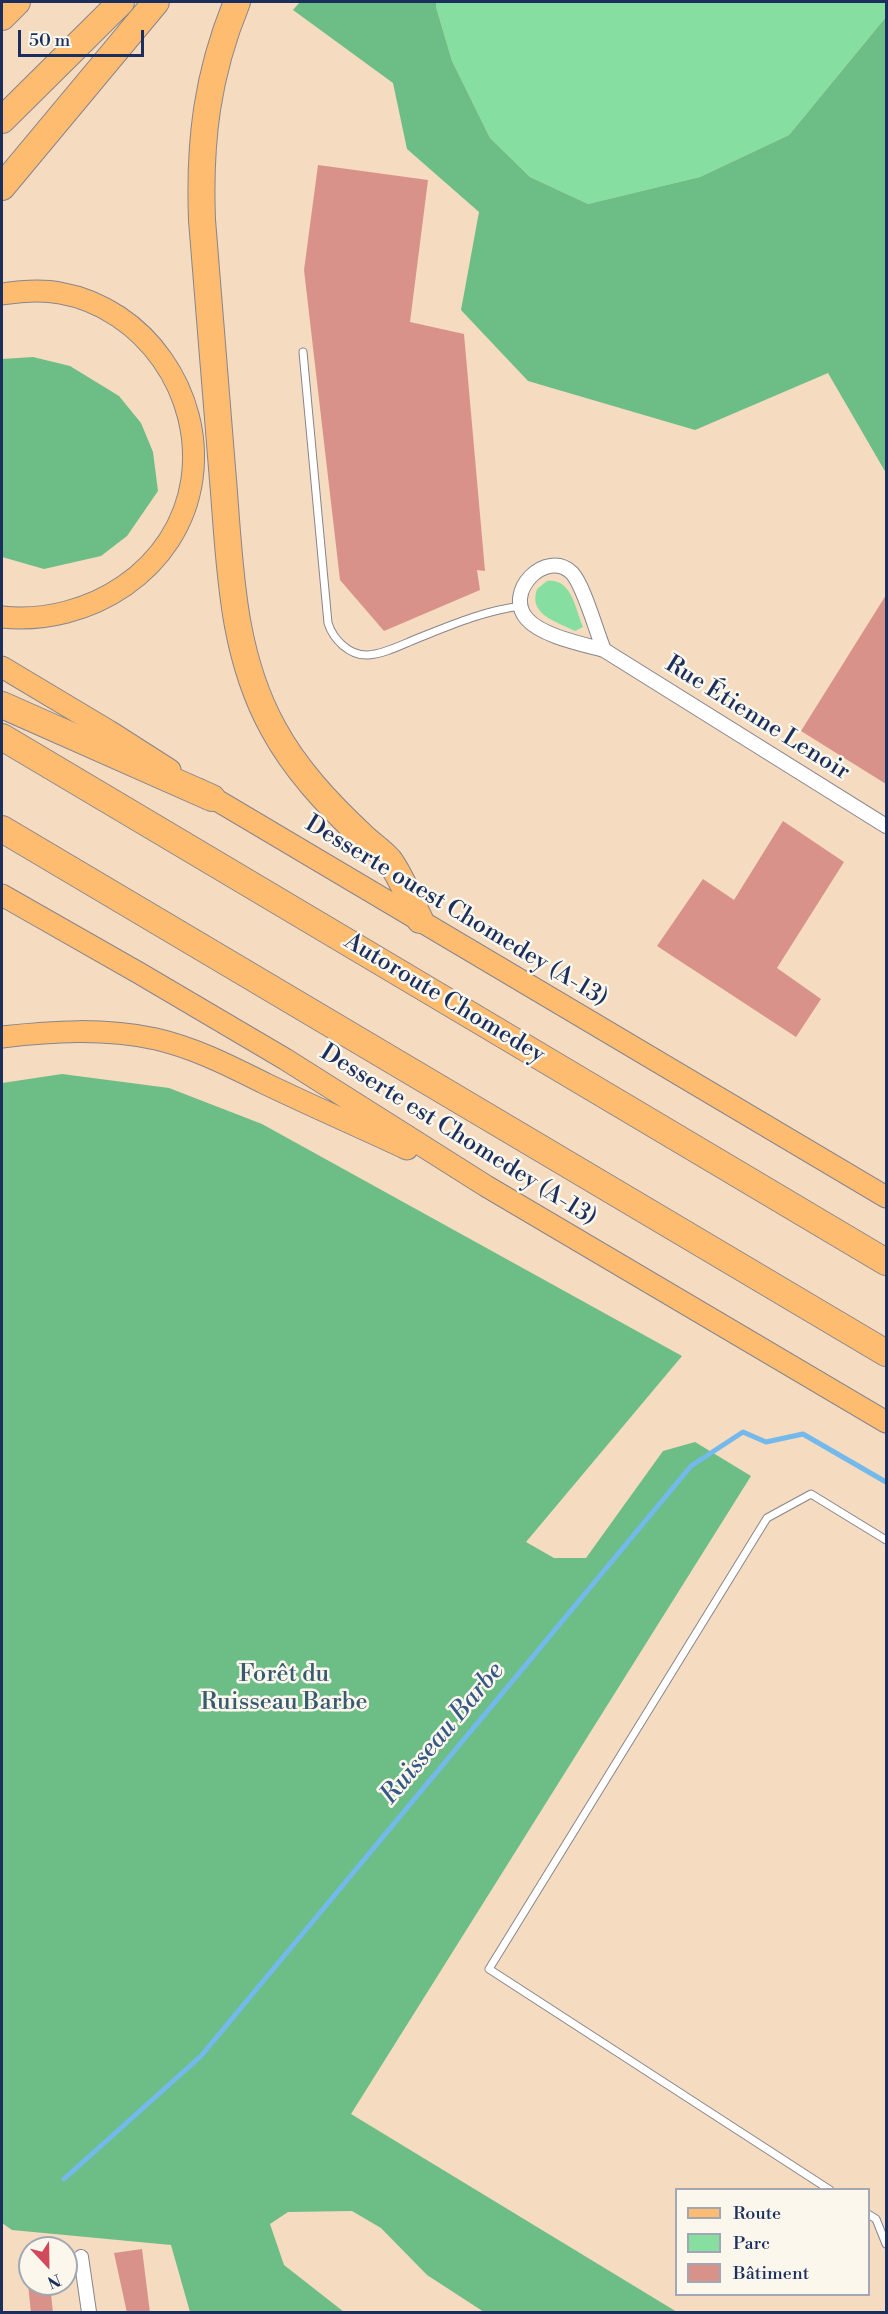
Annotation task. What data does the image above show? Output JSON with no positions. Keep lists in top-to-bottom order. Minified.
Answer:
{"streets":{"highway":["Autoroute Chomedey"],"main road":["Desserte ouest Chomedey (A-13)","Desserte est Chomedey (A-13)"],"street":["Rue Étienne Lenoir"]},"water":["Ruisseau Barbe"],"parks":["Forêt du Ruisseau Barbe"],"legend":["Route","Parc","Bâtiment"],"scale_bar":"50 m","north":"bottom"}
